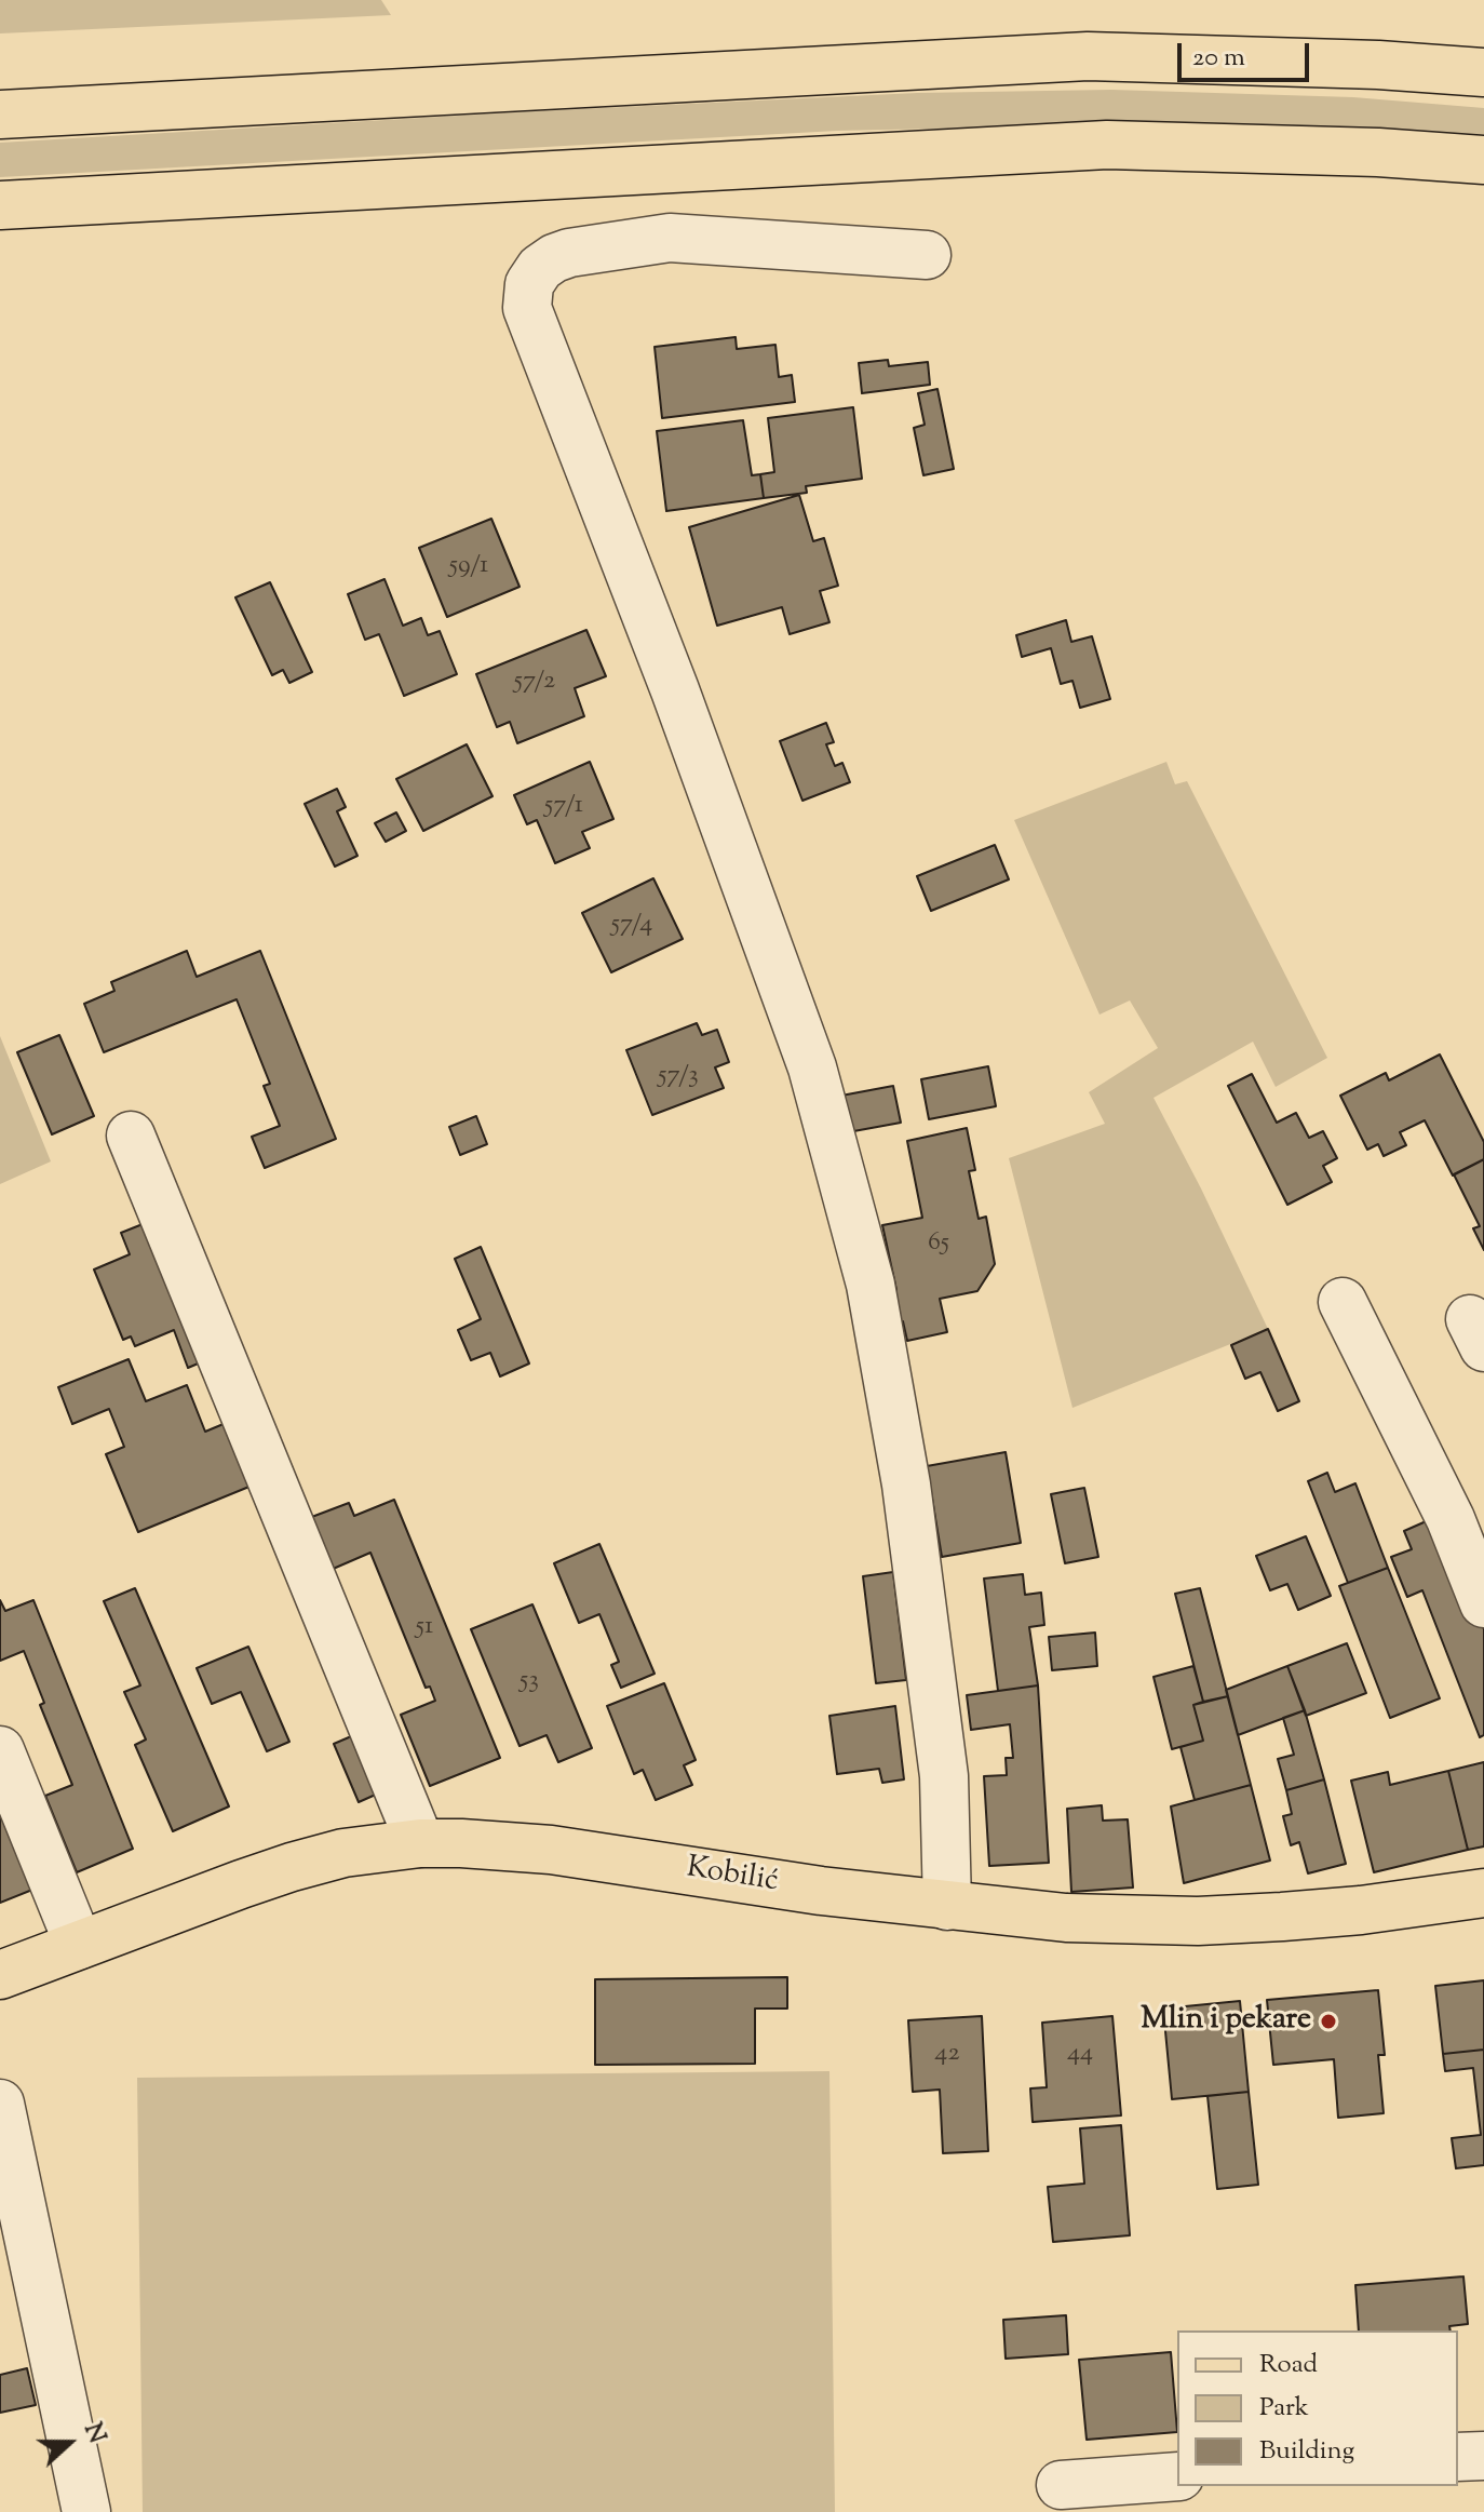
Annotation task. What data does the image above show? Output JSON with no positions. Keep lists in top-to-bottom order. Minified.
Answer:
{"streets":{"main road":["Kobilić"]},"places":["Mlin i pekare"],"house_numbers":["59/1","57/2","57/1","57/4","57/3","65","51","53","42","44"],"legend":["Road","Park","Building"],"scale_bar":"20 m","north":"right"}
